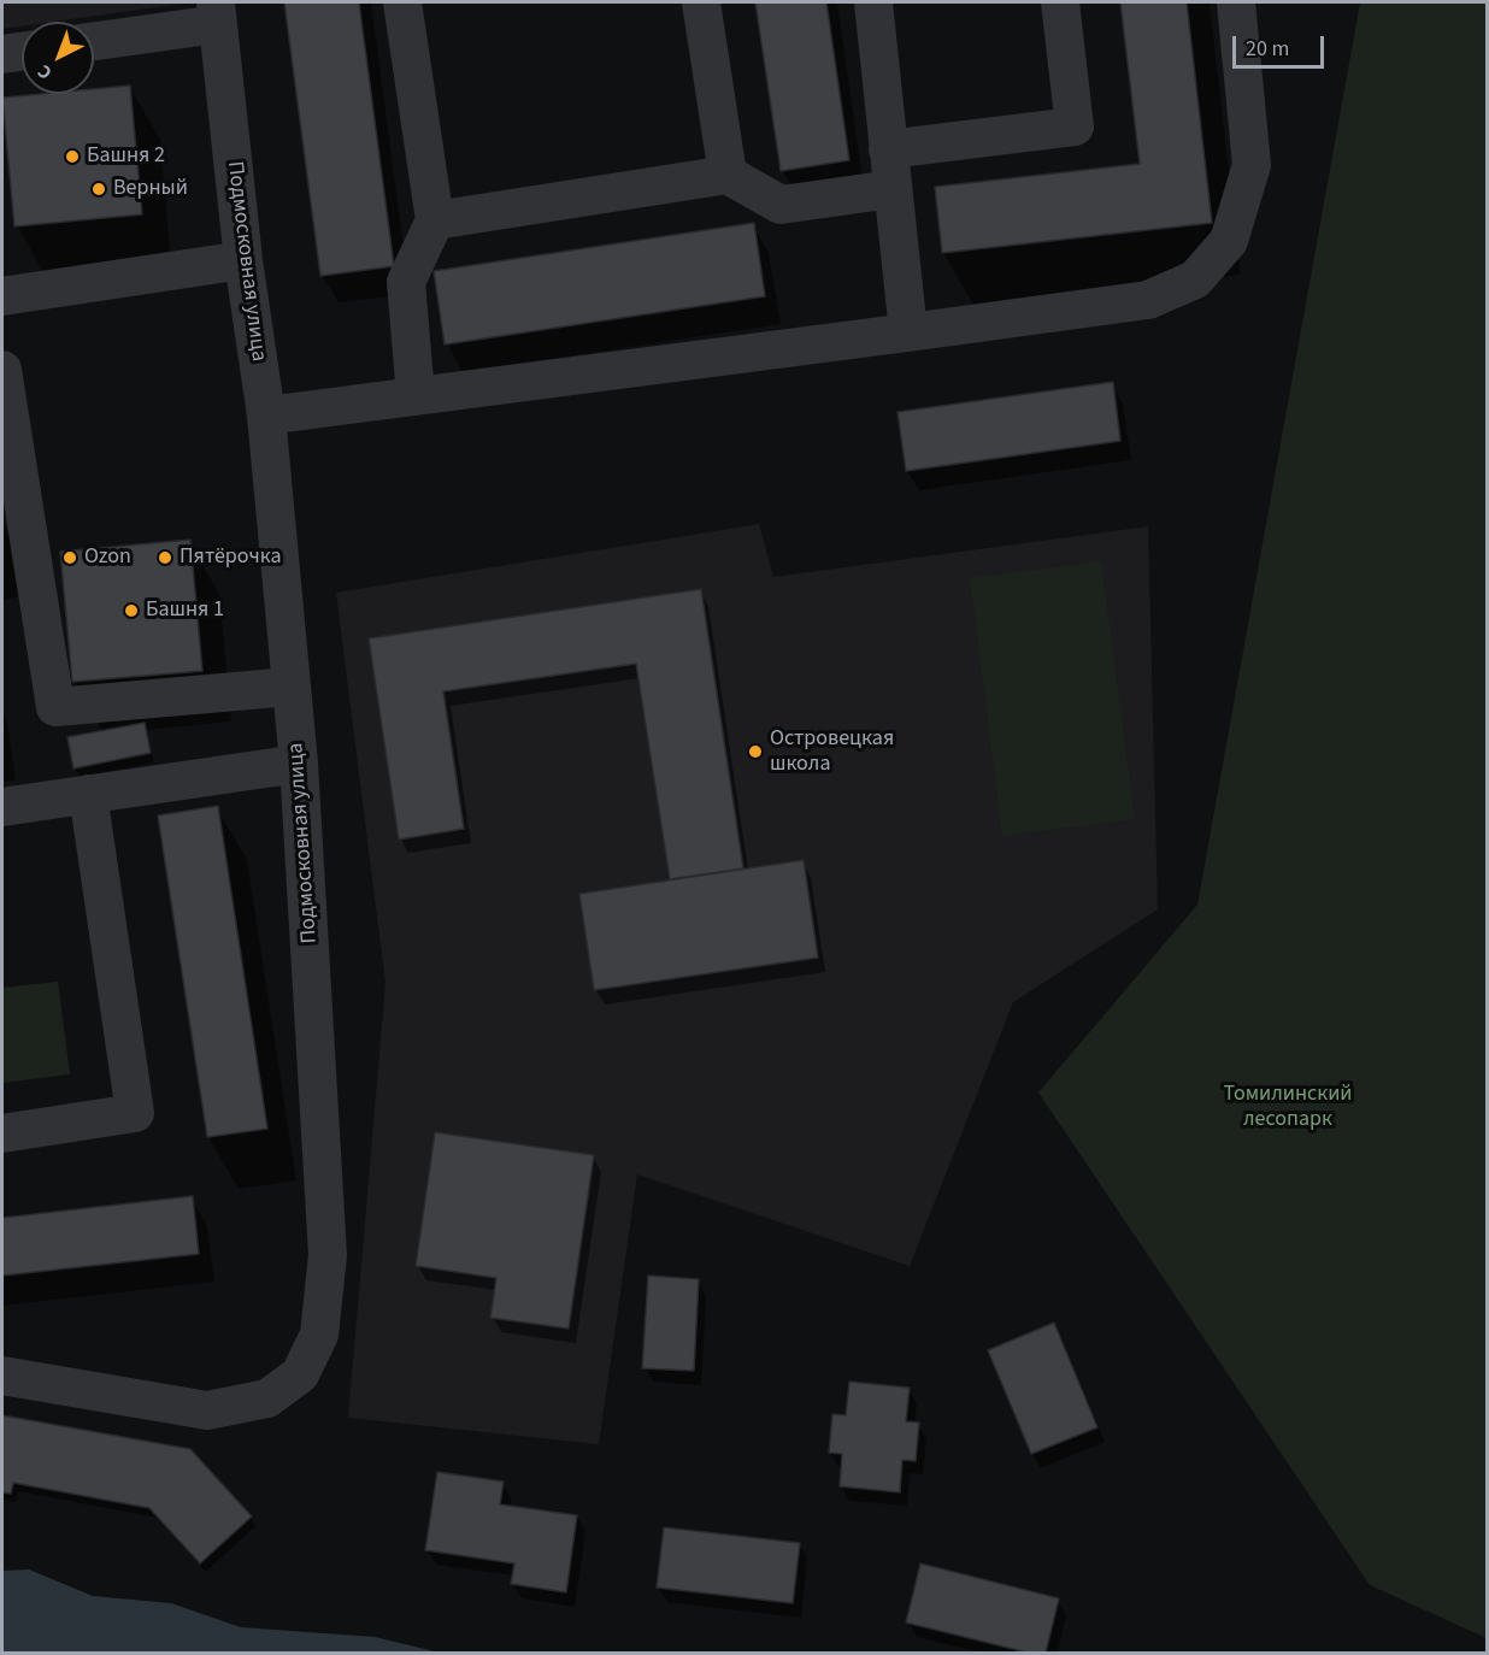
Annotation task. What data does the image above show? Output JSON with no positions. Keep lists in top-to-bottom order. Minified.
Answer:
{"streets":{"street":["Подмосковная улица"]},"parks":["Томилинский лесопарк"],"places":["Башня 2","Верный","Ozon","Пятёрочка","Башня 1","Островецкая школа"],"scale_bar":"20 m","north":"bottom left"}
